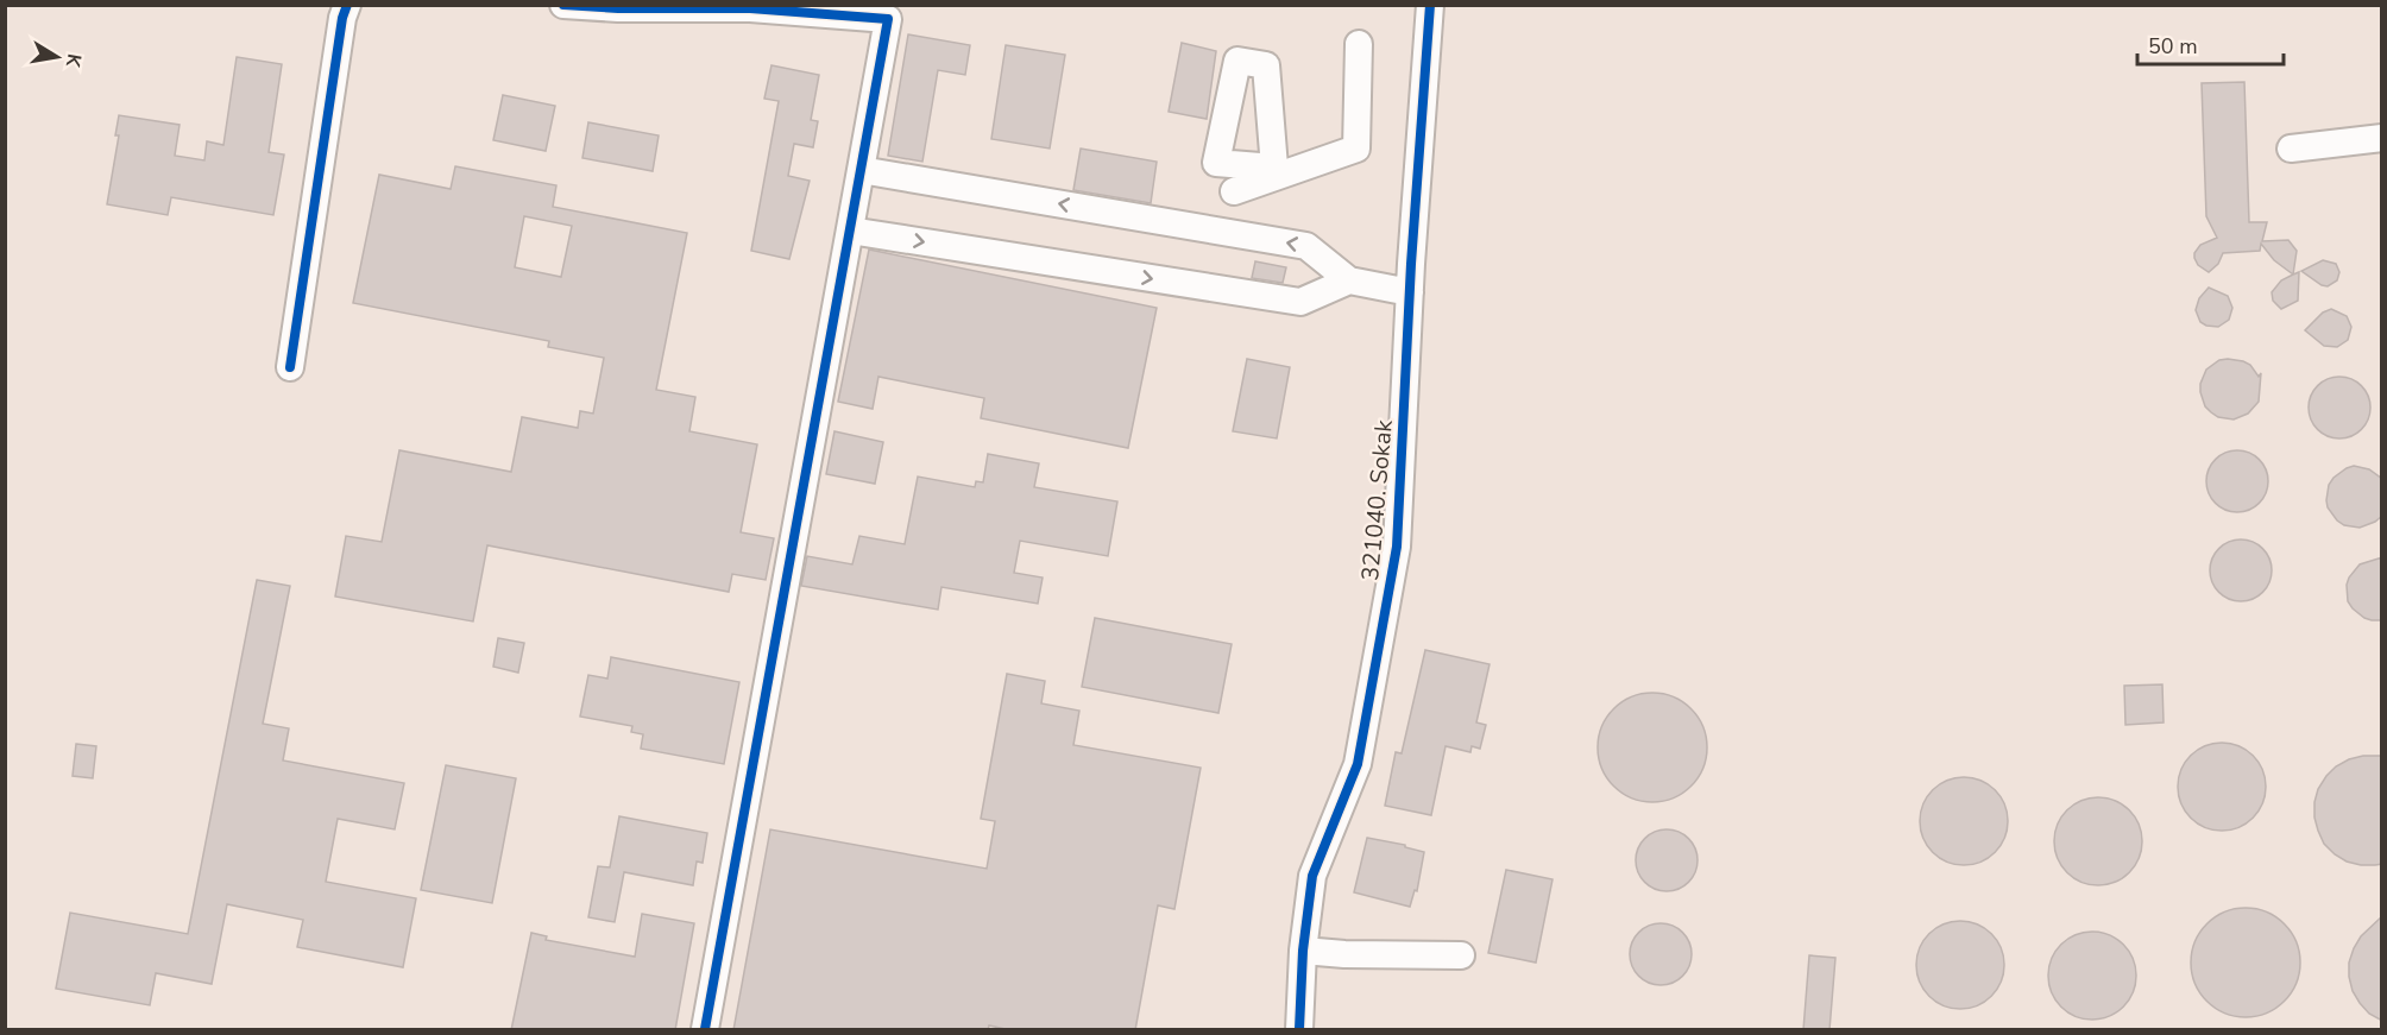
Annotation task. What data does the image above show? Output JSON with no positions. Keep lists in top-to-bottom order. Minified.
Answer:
{"streets":{"street":["321040. Sokak"]},"scale_bar":"50 m","north":"right"}
